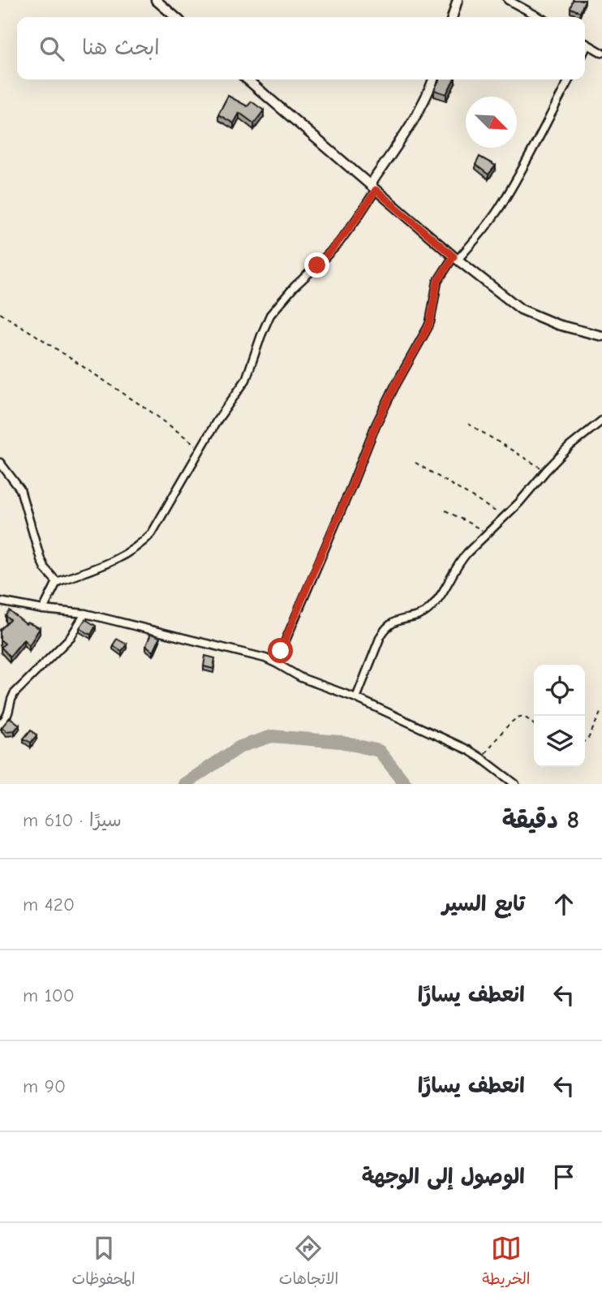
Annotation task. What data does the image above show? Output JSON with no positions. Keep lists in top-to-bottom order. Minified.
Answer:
{"north":"bottom right","page":{"search":"ابحث هنا","heading":["8 دقيقة","سيرًا · 610 m"],"list":[["تابع السير","420 m"],["انعطف يسارًا","100 m"],["انعطف يسارًا","90 m"],"الوصول إلى الوجهة"],"nav":["الخريطة","الاتجاهات","المحفوظات"]}}
